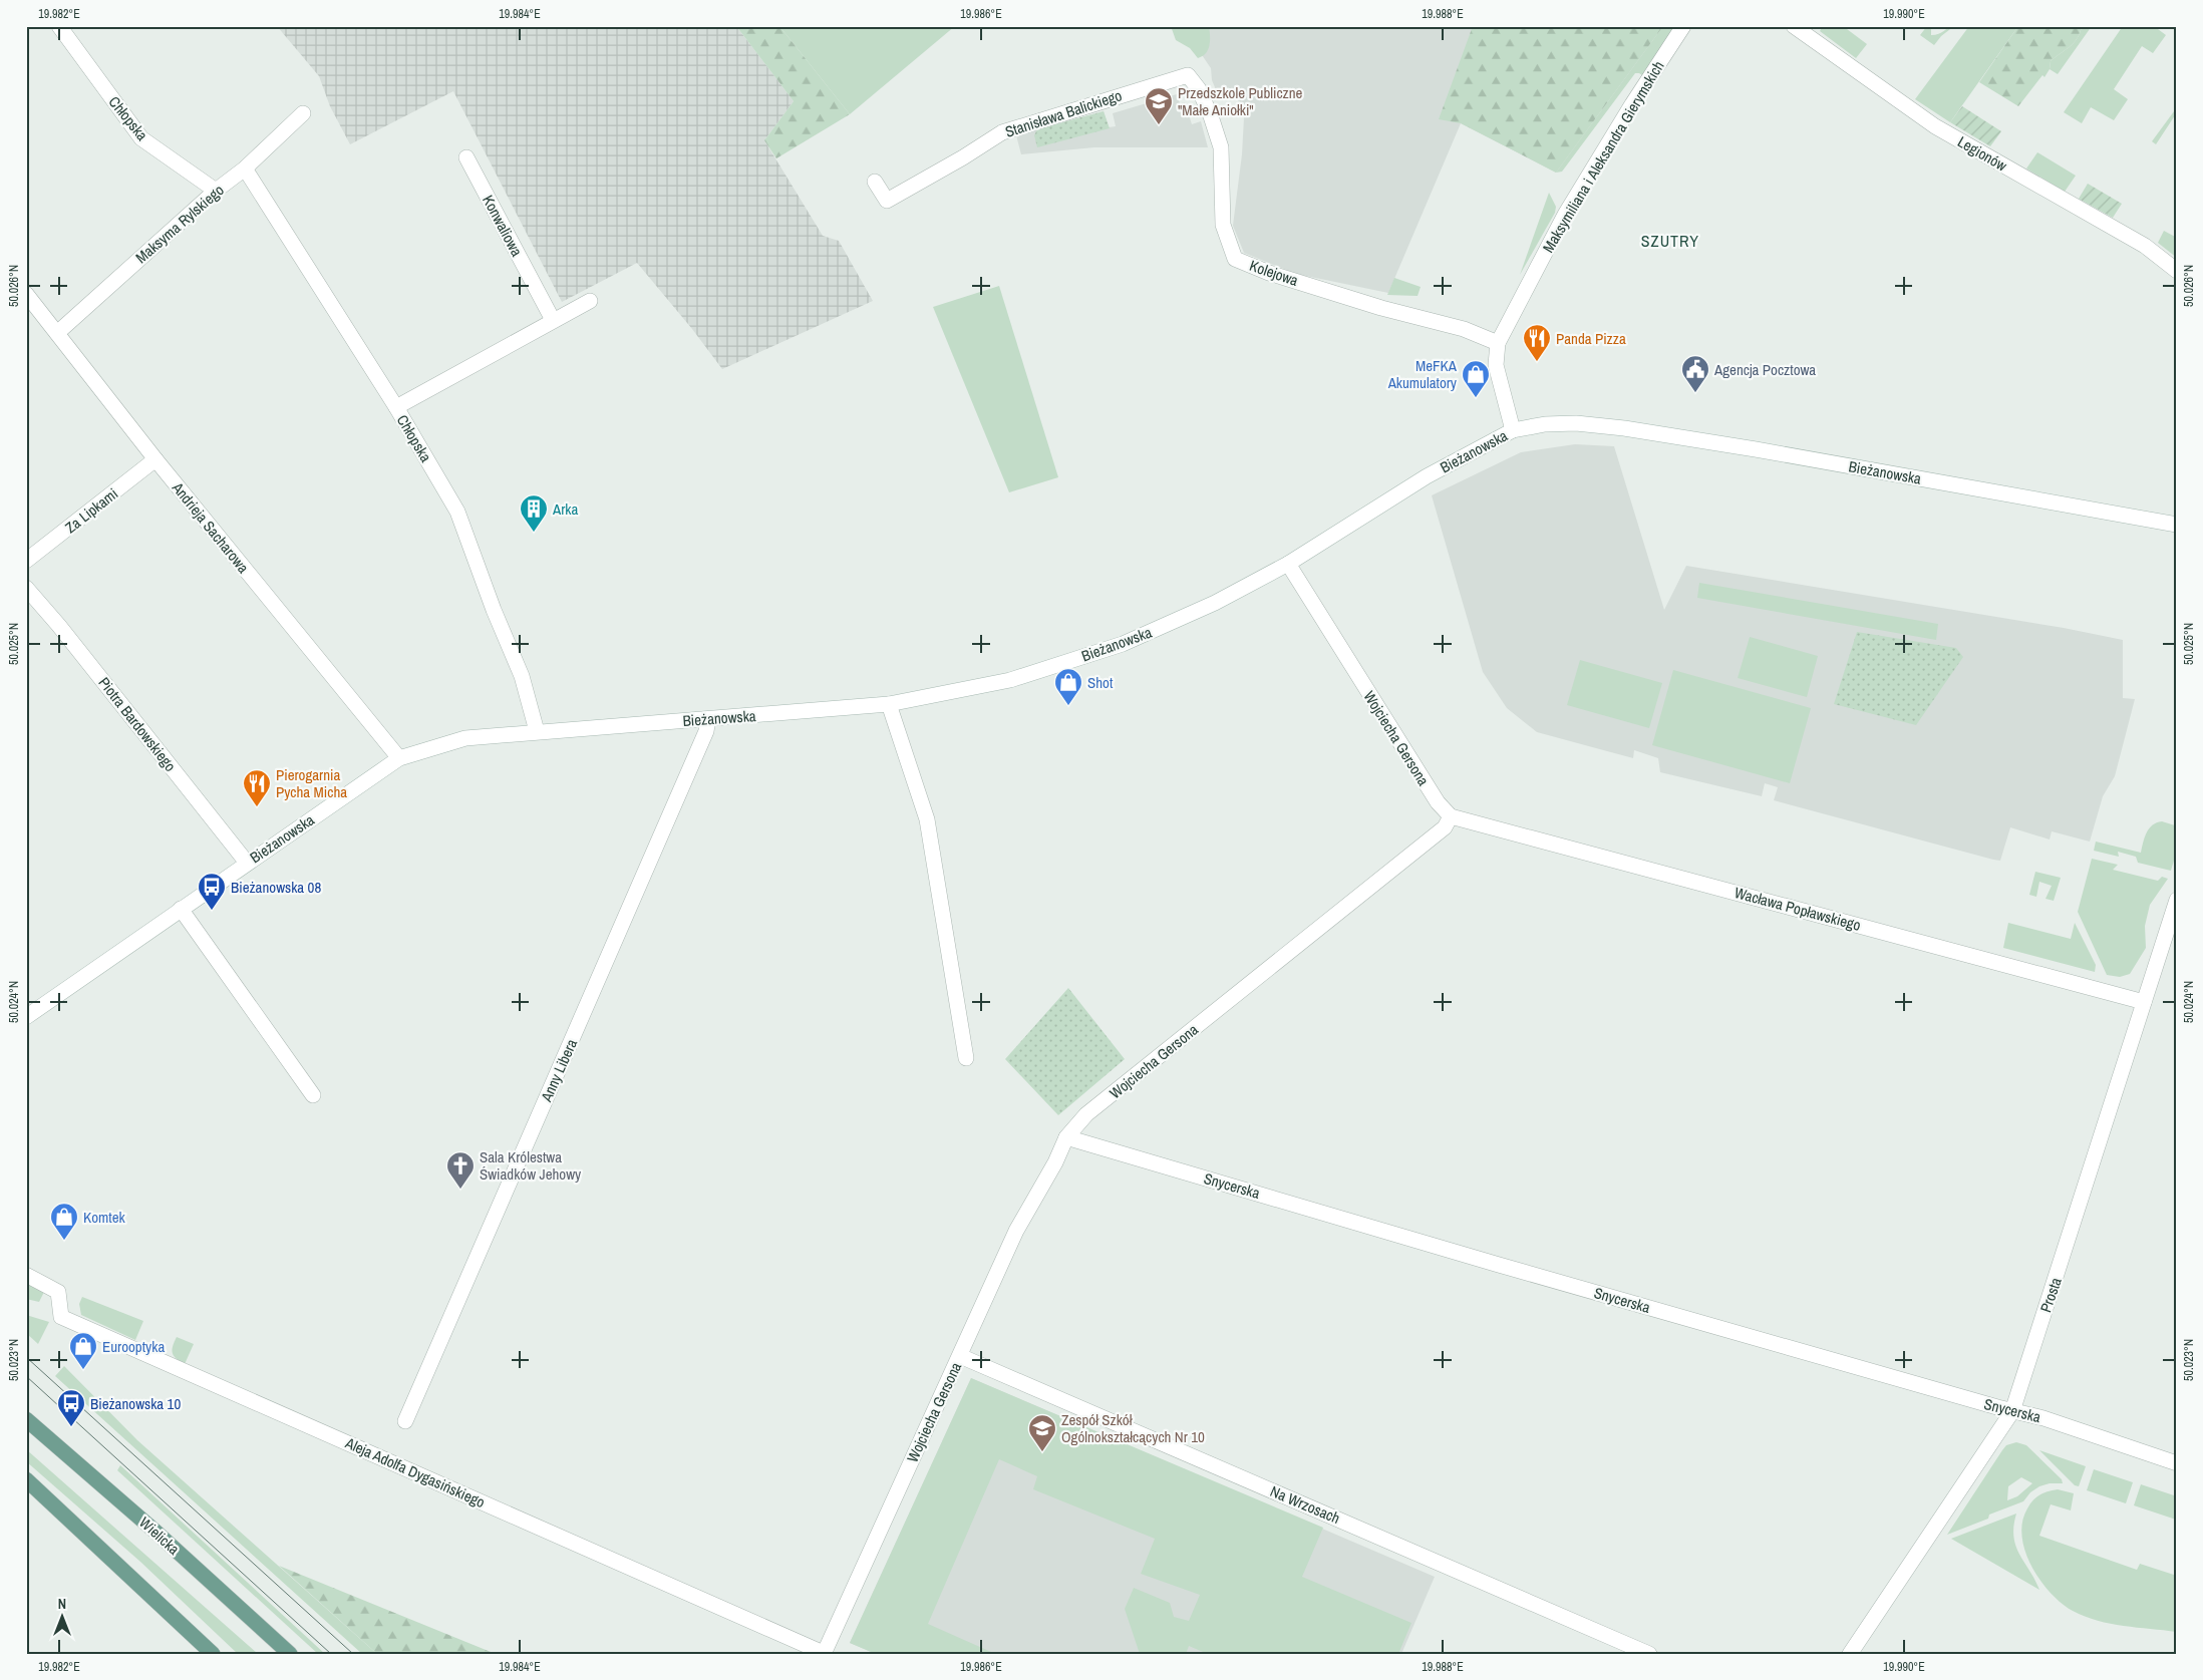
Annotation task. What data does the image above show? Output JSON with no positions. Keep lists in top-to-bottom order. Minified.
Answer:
{"streets":{"main road":["Wielicka"],"street":["Stanisława Balickiego","Chłopska","Legionów","Maksymiliana i Aleksandra Gierymskich","Maksyma Rylskiego","Konwaliowa","Kolejowa","Bieżanowska","Za Lipkami","Andrieja Sacharowa","Piotra Bardowskiego","Wojciecha Gersona","Wacława Popławskiego","Anny Libera","Snycerska","Prosta","Aleja Adolfa Dygasińskiego","Na Wrzosach"]},"crossings":[["Stanisława Balickiego","Kolejowa"],["Chłopska","Maksyma Rylskiego"],["Chłopska","Bieżanowska"],["Maksymiliana i Aleksandra Gierymskich","Kolejowa"],["Maksymiliana i Aleksandra Gierymskich","Bieżanowska"],["Maksyma Rylskiego","Andrieja Sacharowa"],["Bieżanowska","Andrieja Sacharowa"],["Bieżanowska","Piotra Bardowskiego"],["Bieżanowska","Wojciecha Gersona"],["Bieżanowska","Anny Libera"],["Za Lipkami","Andrieja Sacharowa"],["Wojciecha Gersona","Wacława Popławskiego"],["Wojciecha Gersona","Snycerska"],["Wojciecha Gersona","Aleja Adolfa Dygasińskiego"],["Wojciecha Gersona","Na Wrzosach"],["Wacława Popławskiego","Prosta"],["Snycerska","Prosta"]],"districts":["SZUTRY"],"places":{"school or university":["Przedszkole Publiczne \"Małe Aniołki\"","Zespół Szkół Ogólnokształcących Nr 10"],"restaurant":["Panda Pizza","Pierogarnia Pycha Micha"],"public building":["Agencja Pocztowa"],"shop":["MeFKA Akumulatory","Shot","Komtek","Eurooptyka"],"building":["Arka"],"bus stop":["Bieżanowska 08","Bieżanowska 10"],"church":["Sala Królestwa Świadków Jehowy"]},"north":"top","coordinates":["19.982°E","19.984°E","19.986°E","19.988°E","19.990°E","50.026°N","50.025°N","50.024°N","50.023°N"]}
